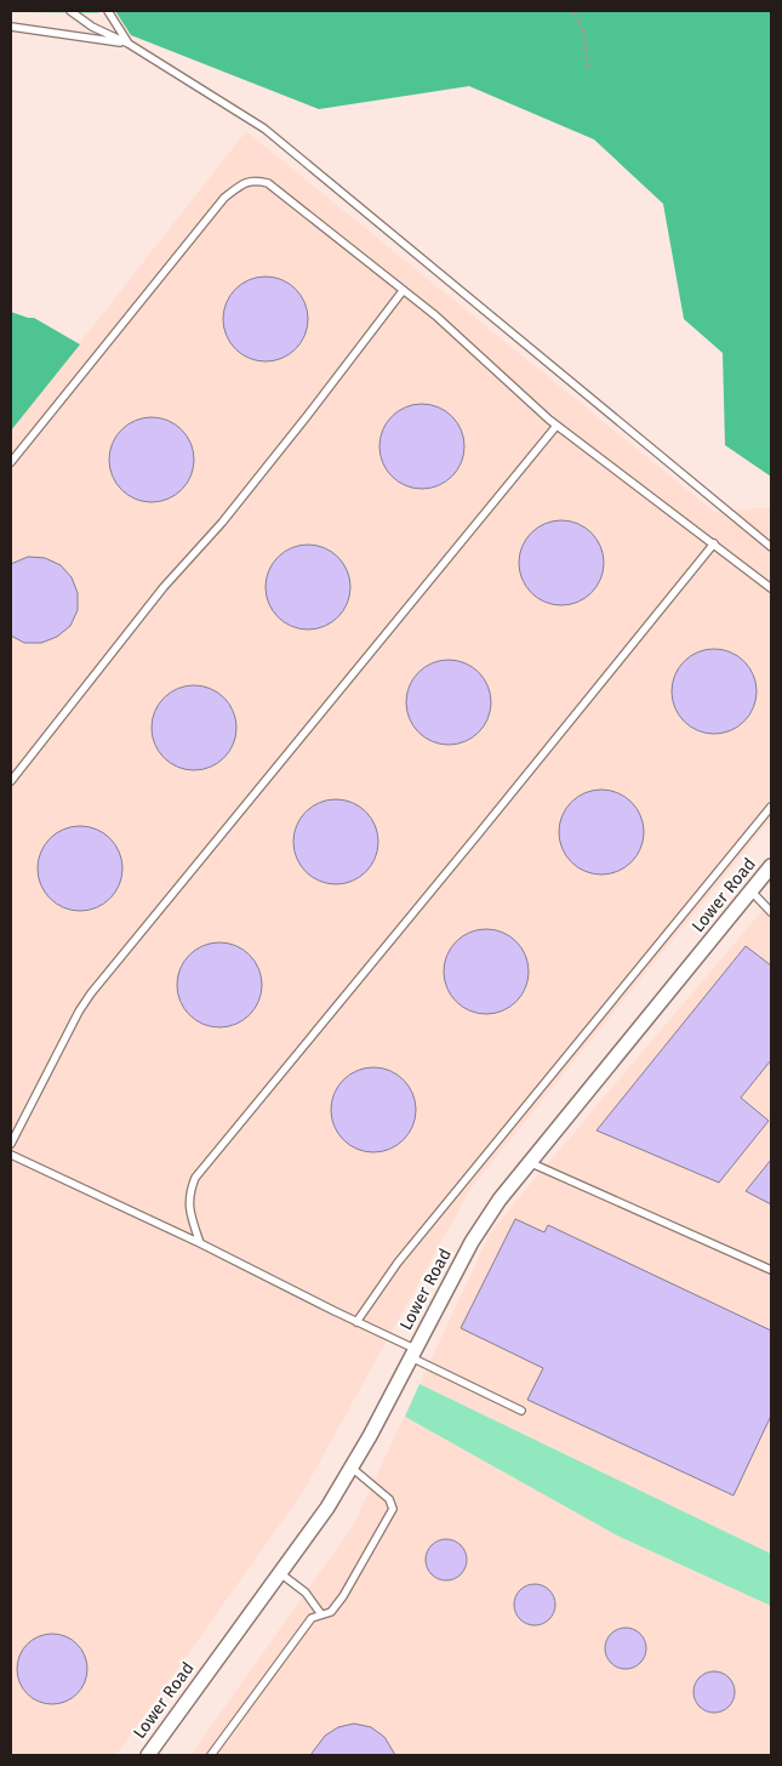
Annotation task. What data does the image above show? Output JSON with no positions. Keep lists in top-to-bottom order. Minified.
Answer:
{"streets":{"street":["Lower Road"]}}
